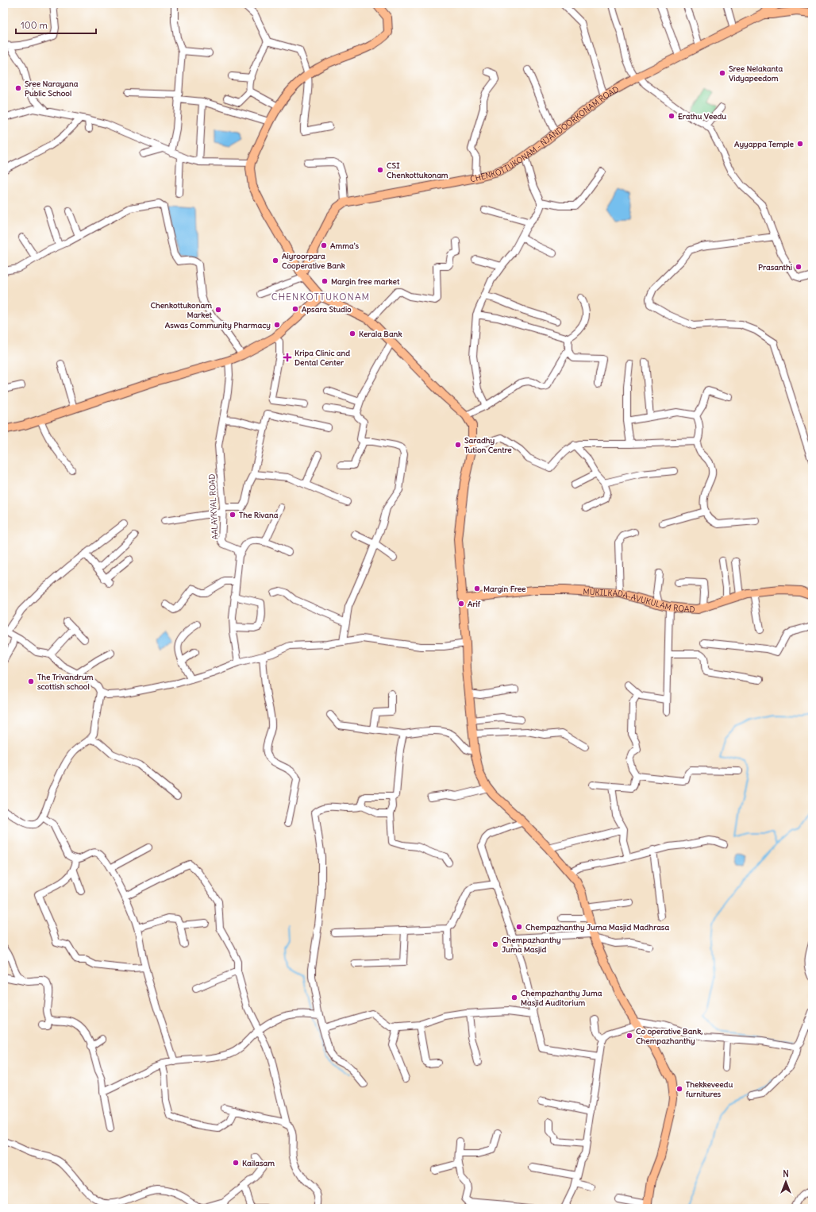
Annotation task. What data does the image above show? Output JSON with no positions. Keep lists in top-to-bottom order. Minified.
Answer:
{"streets":{"main road":["CHENKOTTUKONAM - NJANDOORKONAM ROAD","MUKILKADA-AVUKULAM ROAD"],"street":["AALAYKYAL ROAD"]},"districts":["CHENKOTTUKONAM"],"places":{"other":["Sree Nelakanta Vidyapeedom","Sree Narayana Public School","Erathu Veedu","Ayyappa Temple","CSI Chenkottukonam","Amma's","Aiyroorpara Cooperative Bank","Prasanthi","Margin free market","Apsara Studio","Chenkottukonam Market","Aswas Community Pharmacy","Kerala Bank","Saradhy Tution Centre","The Rivana","Margin Free","Arif","The Trivandrum scottish school","Chempazhanthy Juma Masjid Madhrasa","Chempazhanthy Juma Masjid","Chempazhanthy Juma Masjid Auditorium","Co operative Bank, Chempazhanthy","Thekkeveedu furnitures","Kailasam"],"health":["Kripa Clinic and Dental Center"]},"scale_bar":"100 m","north":"top"}
